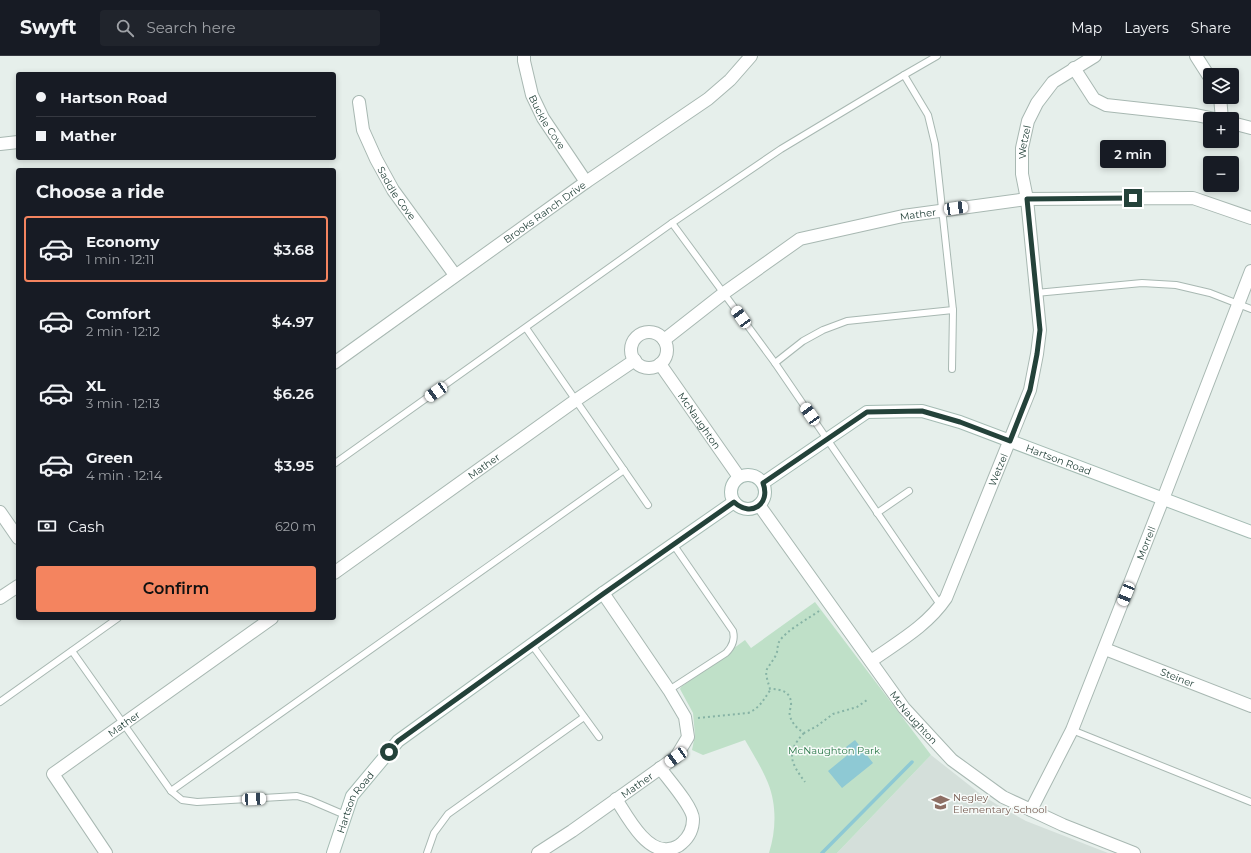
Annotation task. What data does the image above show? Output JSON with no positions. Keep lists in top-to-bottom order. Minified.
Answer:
{"streets":{"street":["Buckle Cove","Wetzel","Saddle Cove","Brooks Ranch Drive","Mather","McNaughton","Hartson Road","Morrell","Steiner"]},"crossings":[["Buckle Cove","Brooks Ranch Drive"],["Wetzel","Mather"],["Wetzel","McNaughton"],["Wetzel","Hartson Road"],["Saddle Cove","Brooks Ranch Drive"],["Mather","McNaughton"],["Mather","Hartson Road"],["McNaughton","Hartson Road"],["McNaughton","Morrell"],["Hartson Road","Morrell"],["Morrell","Steiner"]],"parks":["McNaughton Park"],"places":{"school or university":["Negley Elementary School"]},"page":{"header":"Swyft","search":"Search here","nav":["Map","Layers","Share"],"map_buttons":["+","−"],"banner":["Hartson Road","Mather"],"bubble":"2 min","heading":"Choose a ride","list":[{"name":"Economy","note":"1 min · 12:11","value":"$3.68"},{"name":"Comfort","note":"2 min · 12:12","value":"$4.97"},{"name":"XL","note":"3 min · 12:13","value":"$6.26"},{"name":"Green","note":"4 min · 12:14","value":"$3.95"}],"pay":["Cash","620 m"],"buttons":"Confirm"}}
